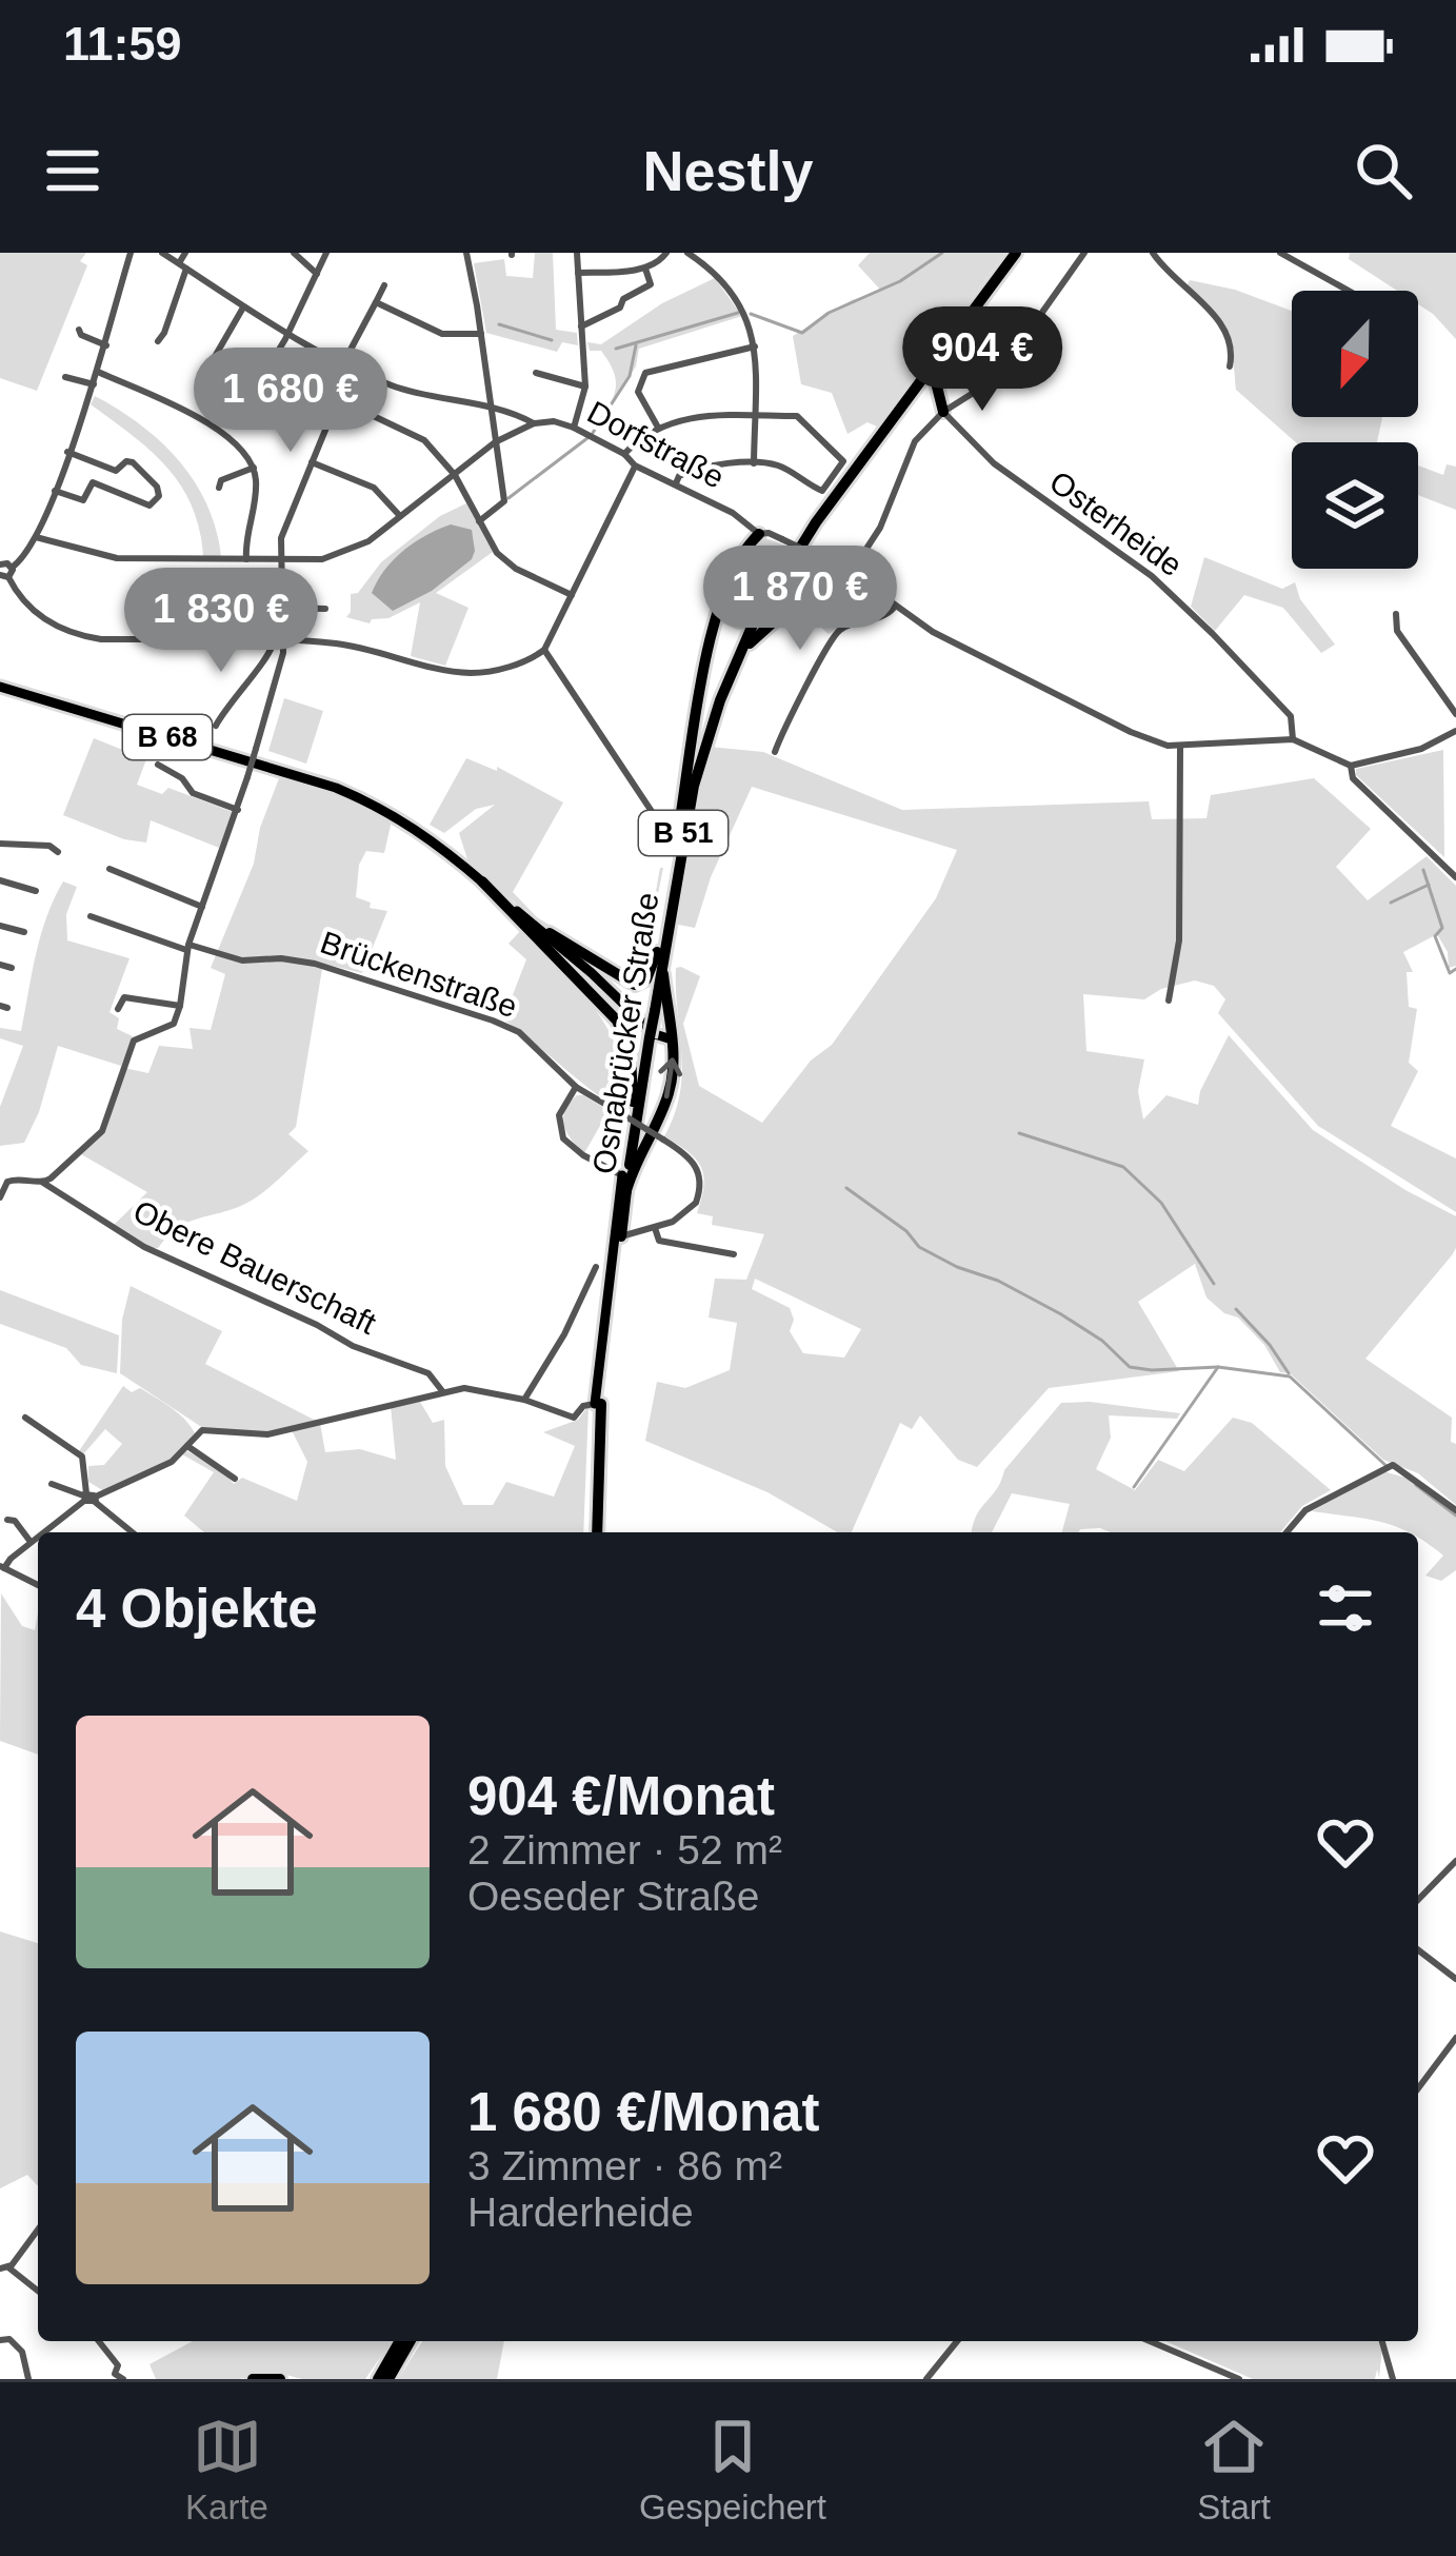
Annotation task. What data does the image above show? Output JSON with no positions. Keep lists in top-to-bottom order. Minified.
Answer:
{"streets":{"highway":["B 68","B 51","Osnabrücker Straße"],"street":["Dorfstraße","Osterheide","Brückenstraße","Obere Bauerschaft"]},"crossings":[["B 68","Osnabrücker Straße"],["Brückenstraße","Osnabrücker Straße"]],"north":"bottom","page":{"status":"11:59","header":"Nestly","price":["904 €","1 680 €","1 870 €","1 830 €"],"heading":"4 Objekte","list":[{"name":"904 €/Monat","note":"2 Zimmer · 52 m² · Oeseder Straße"},{"name":"1 680 €/Monat","note":"3 Zimmer · 86 m² · Harderheide"}],"tabs":["Karte","Gespeichert","Start"]}}
